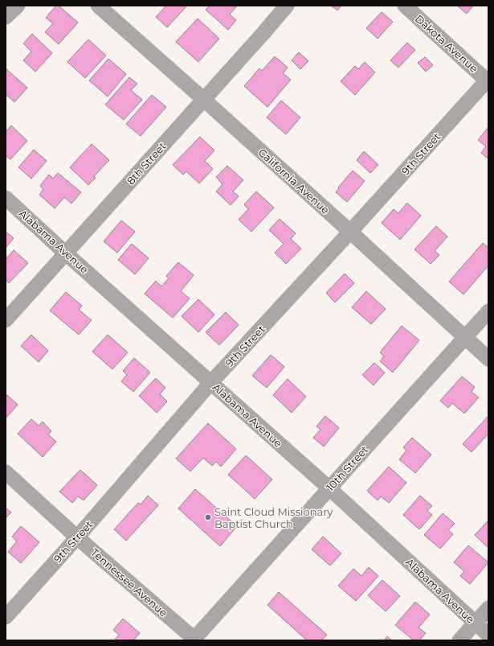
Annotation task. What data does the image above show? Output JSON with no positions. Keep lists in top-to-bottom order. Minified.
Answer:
{"streets":{"street":["Dakota Avenue","9th Street","8th Street","California Avenue","Alabama Avenue","10th Street","Tennessee Avenue"]},"crossings":[["Dakota Avenue","9th Street"],["9th Street","California Avenue"],["9th Street","Alabama Avenue"],["9th Street","Tennessee Avenue"],["8th Street","California Avenue"],["8th Street","Alabama Avenue"],["California Avenue","10th Street"],["Alabama Avenue","10th Street"],["10th Street","Tennessee Avenue"]],"places":["Saint Cloud Missionary Baptist Church"]}
